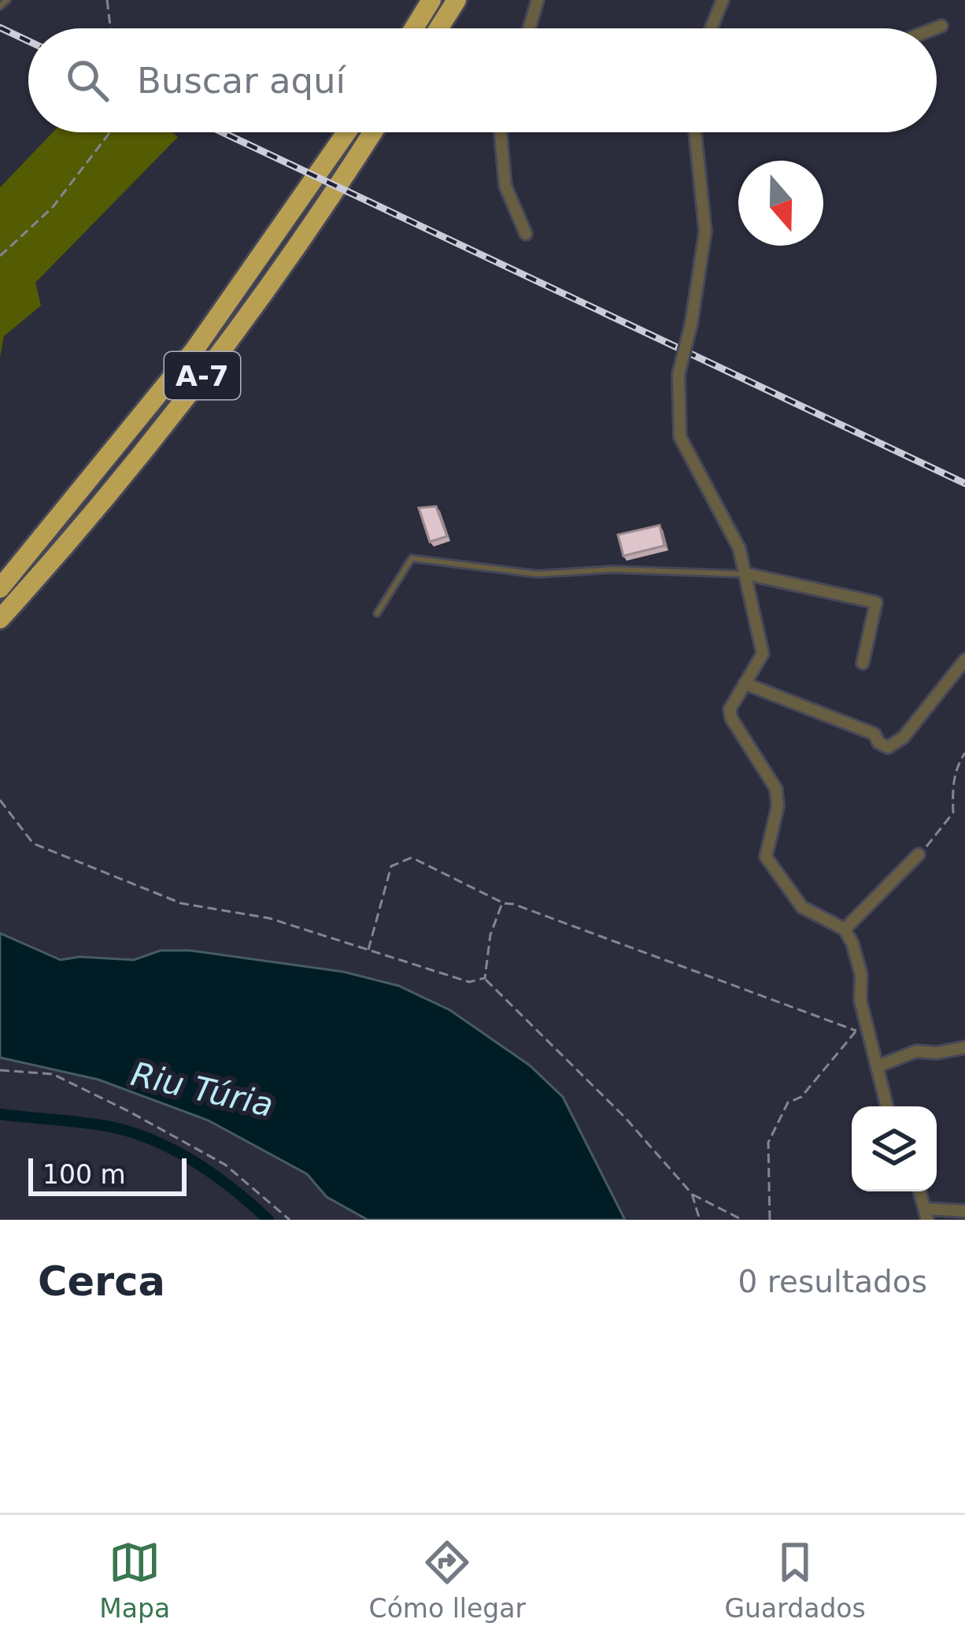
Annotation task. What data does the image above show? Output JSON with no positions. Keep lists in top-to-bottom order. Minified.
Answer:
{"streets":{"highway":["A-7"]},"water":["Riu Túria"],"scale_bar":"100 m","north":"bottom","page":{"search":"Buscar aquí","scale":"100 m","heading":["Cerca","0 resultados"],"nav":["Mapa","Cómo llegar","Guardados"]}}
